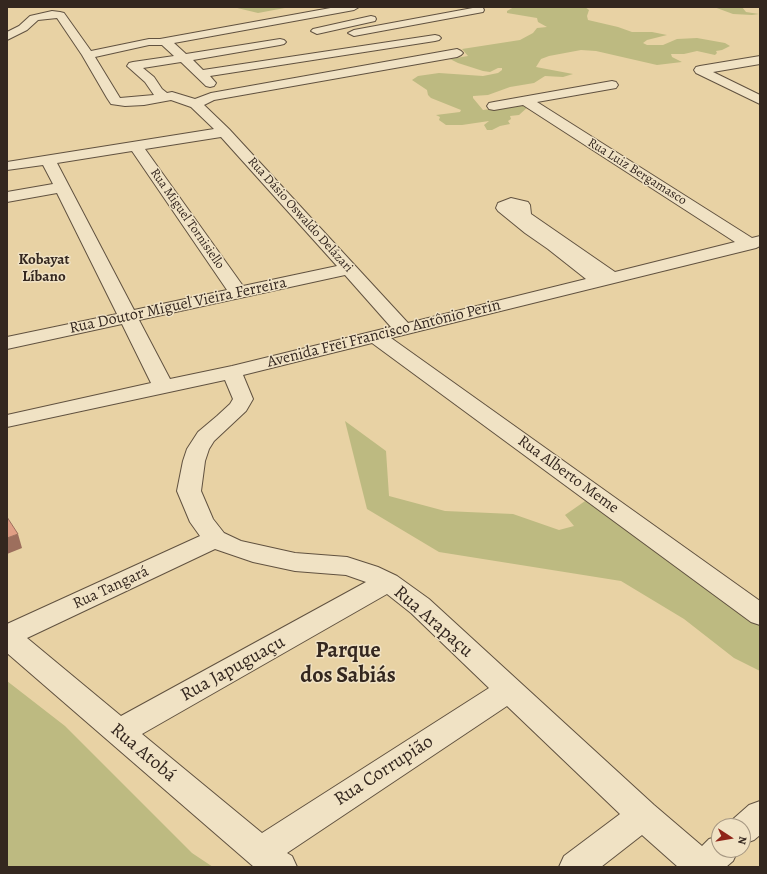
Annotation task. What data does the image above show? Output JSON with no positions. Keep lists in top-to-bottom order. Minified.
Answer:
{"streets":{"street":["Rua Luiz Bergamasco","Rua Dásio Oswaldo Delázari","Rua Miguel Tornisiello","Rua Doutor Miguel Vieira Ferreira","Avenida Frei Francisco Antônio Perin","Rua Alberto Meme","Rua Tangará","Rua Arapaçu","Rua Japuguaçu","Rua Atobá","Rua Corrupião"]},"crossings":[["Rua Luiz Bergamasco","Avenida Frei Francisco Antônio Perin"],["Rua Dásio Oswaldo Delázari","Rua Doutor Miguel Vieira Ferreira"],["Rua Dásio Oswaldo Delázari","Avenida Frei Francisco Antônio Perin"],["Rua Miguel Tornisiello","Rua Doutor Miguel Vieira Ferreira"],["Avenida Frei Francisco Antônio Perin","Rua Alberto Meme"],["Avenida Frei Francisco Antônio Perin","Rua Arapaçu"],["Rua Tangará","Rua Arapaçu"],["Rua Tangará","Rua Atobá"],["Rua Arapaçu","Rua Japuguaçu"],["Rua Arapaçu","Rua Corrupião"],["Rua Japuguaçu","Rua Atobá"],["Rua Atobá","Rua Corrupião"]],"districts":["Kobayat Líbano","Parque dos Sabiás"],"north":"right"}
